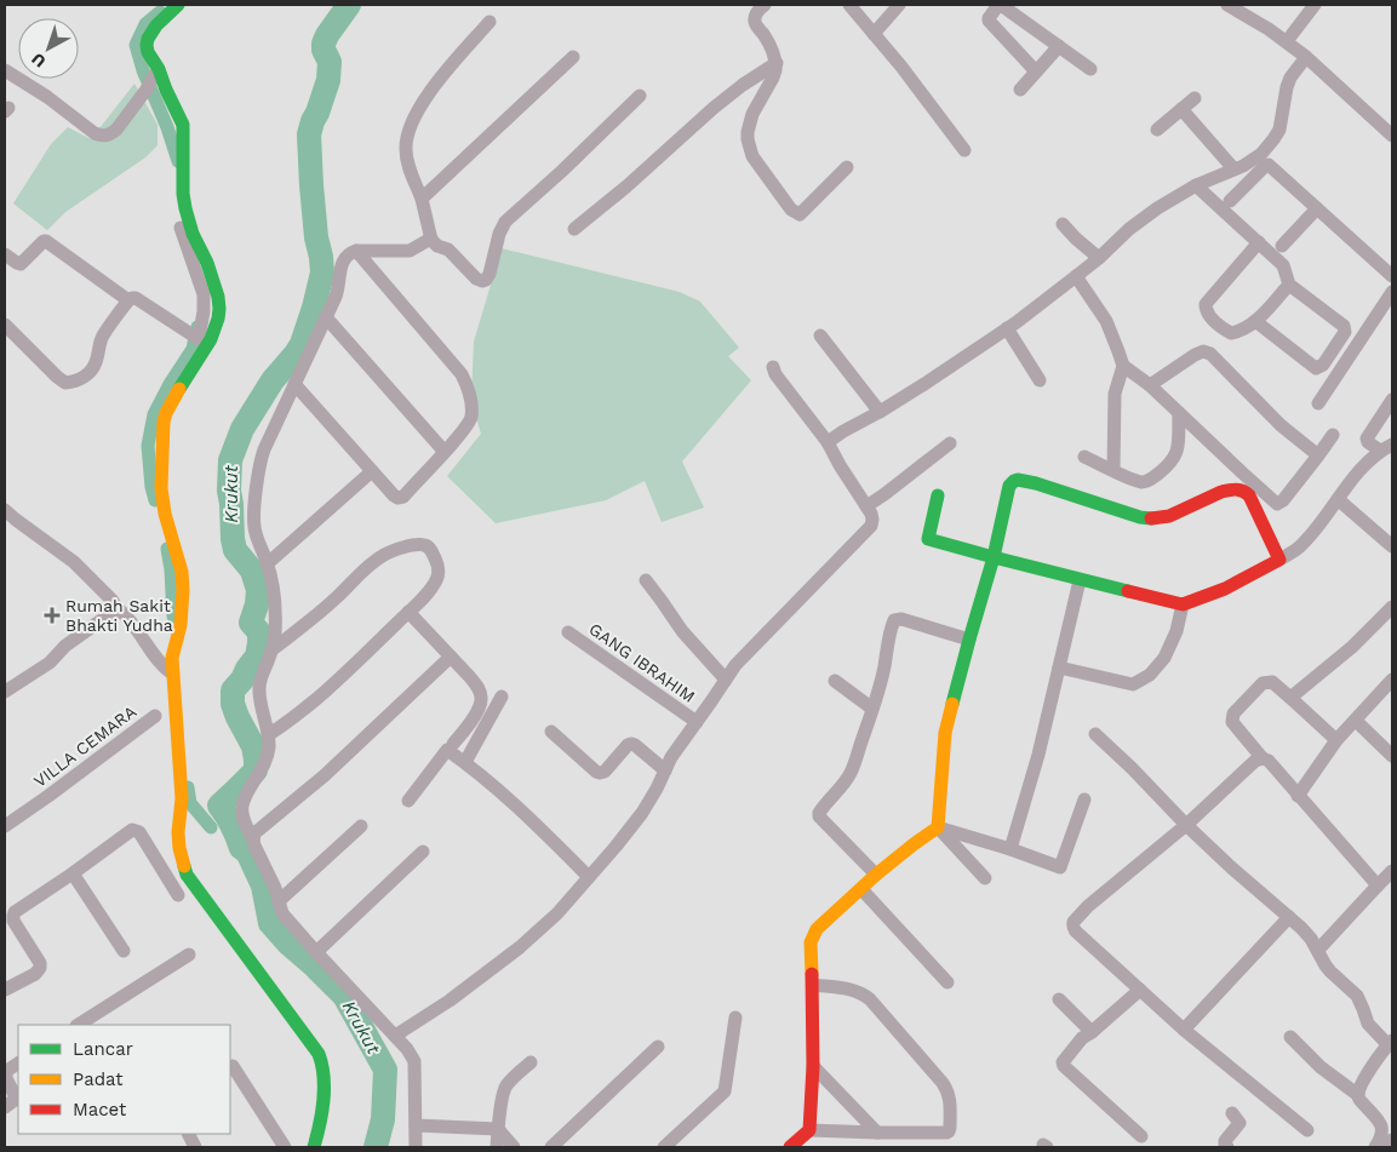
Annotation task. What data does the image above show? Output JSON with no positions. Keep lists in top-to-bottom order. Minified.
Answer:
{"streets":{"street":["GANG IBRAHIM","VILLA CEMARA"]},"water":["Krukut"],"places":{"health":["Rumah Sakit Bhakti Yudha"]},"legend":["Lancar","Padat","Macet"],"north":"bottom left"}
